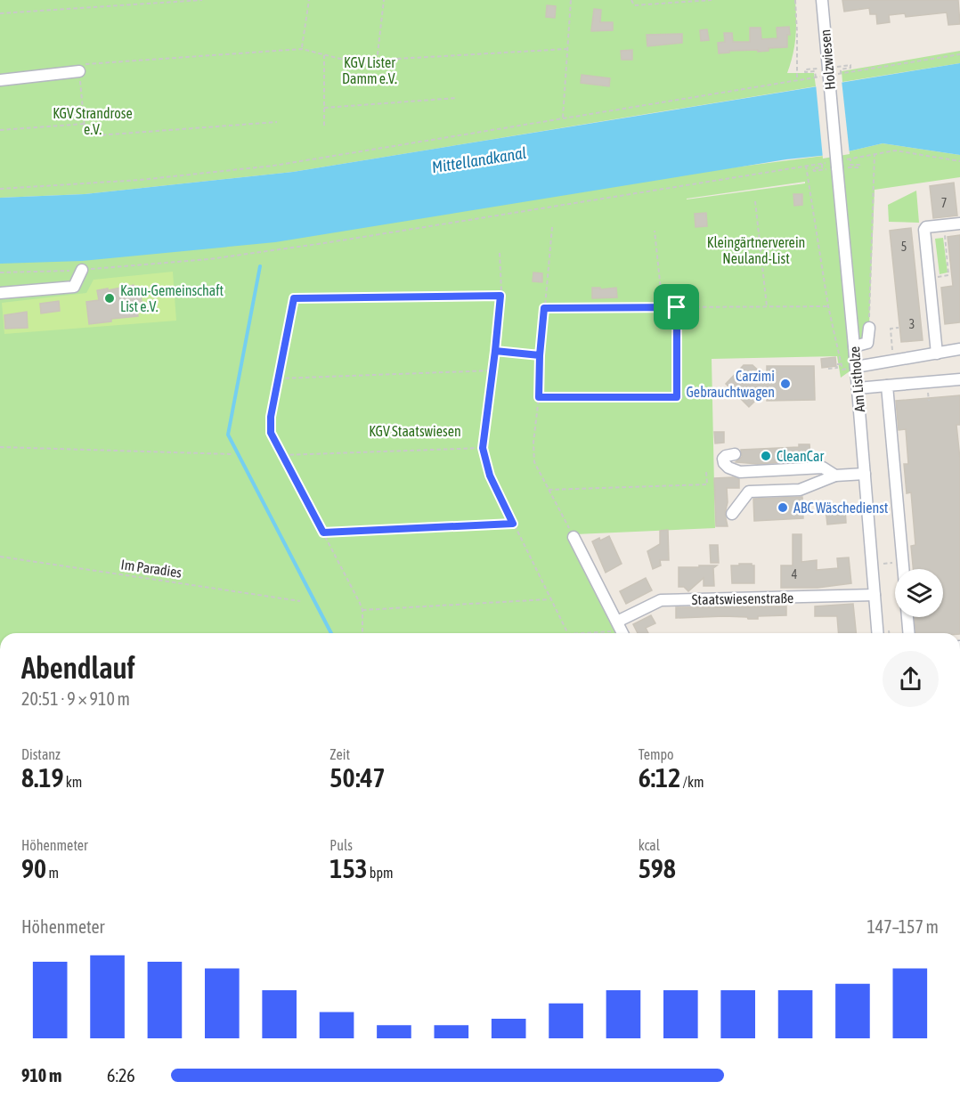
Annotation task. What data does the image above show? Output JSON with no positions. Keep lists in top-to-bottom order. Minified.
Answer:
{"streets":{"street":["Holzwiesen","Am Listholze","Staatswiesenstraße"],"path":["Im Paradies"]},"crossings":[["Holzwiesen","Am Listholze"],["Am Listholze","Staatswiesenstraße"]],"water":["Mittellandkanal"],"parks":["KGV Lister Damm e.V.","KGV Strandrose e.V.","Kleingärtnerverein Neuland-List","KGV Staatswiesen"],"places":["Kanu-Gemeinschaft List e.V.","Carzimi Gebrauchtwagen","CleanCar","ABC Wäschedienst"],"house_numbers":["7","5","3","4"],"page":{"heading":["Abendlauf","20:51 · 9 × 910 m"],"stats":[["Distanz","8.19 km"],["Zeit","50:47"],["Tempo","6:12 /km"],["Höhenmeter","90 m"],["Puls","153 bpm"],["kcal","598"]],"chart":["Höhenmeter","147–157 m"],"list":[{"name":"910 m","note":"6:26"}]}}
